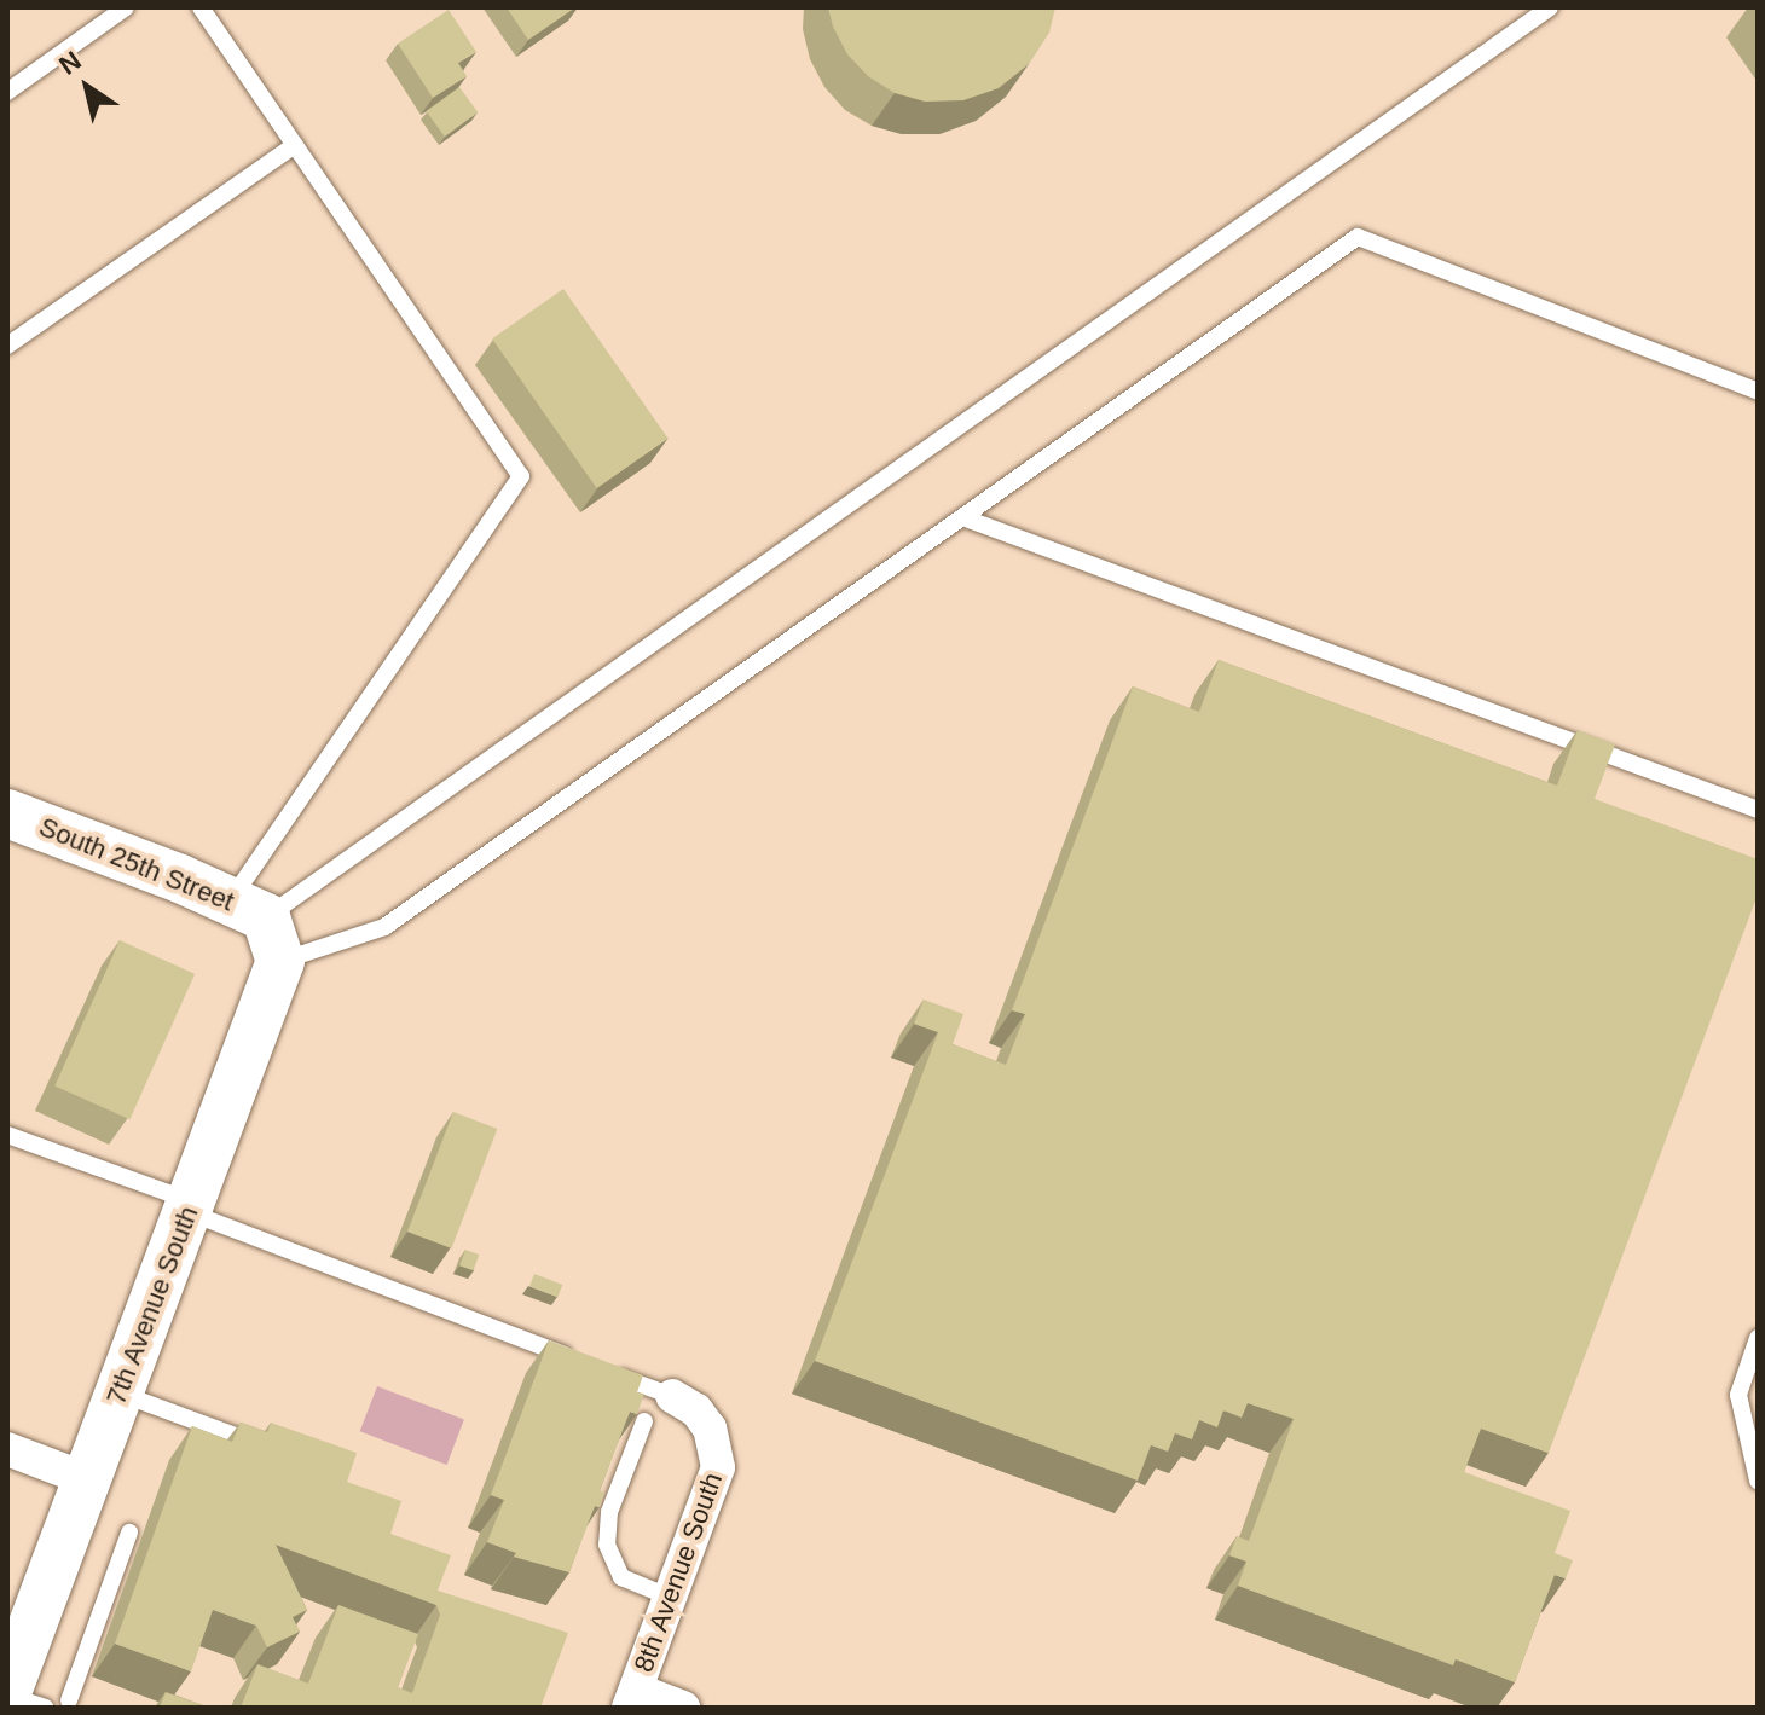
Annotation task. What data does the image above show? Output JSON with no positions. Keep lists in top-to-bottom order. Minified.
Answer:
{"streets":{"street":["South 25th Street","7th Avenue South","8th Avenue South"]},"crossings":[["South 25th Street","7th Avenue South"]],"north":"top left"}
